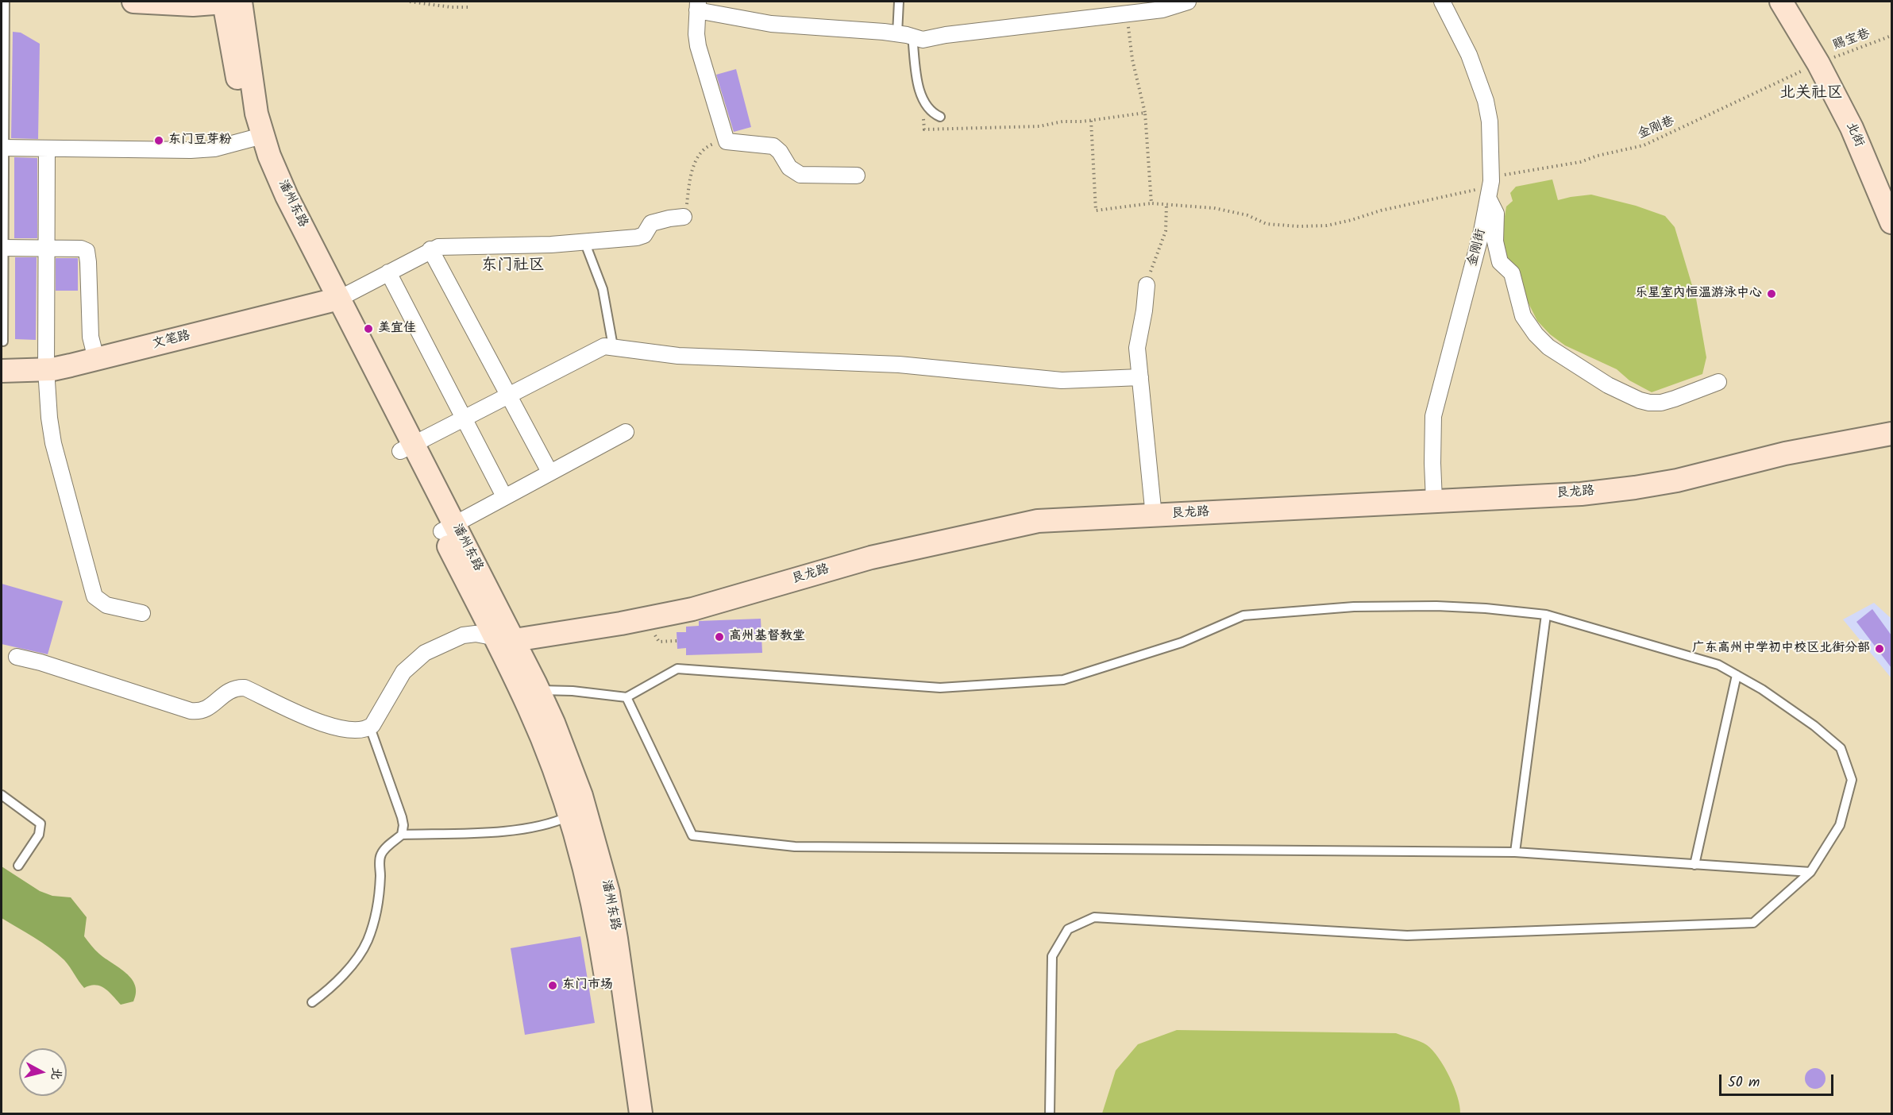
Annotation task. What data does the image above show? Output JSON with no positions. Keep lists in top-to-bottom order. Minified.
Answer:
{"streets":{"street":["北街","潘州东路","金刚街","文笔路","艮龙路"],"path":["赐宝巷","金刚巷"]},"crossings":[["赐宝巷","金刚巷"],["赐宝巷","北街"],["金刚巷","北街"],["金刚巷","金刚街"],["潘州东路","文笔路"],["潘州东路","艮龙路"],["金刚街","艮龙路"]],"districts":["北关社区","东门社区"],"places":["东门豆芽粉","乐星室内恒温游泳中心","美宜佳","高州基督教堂","广东高州中学初中校区北街分部","东门市场"],"scale_bar":"50 m","north":"right"}
